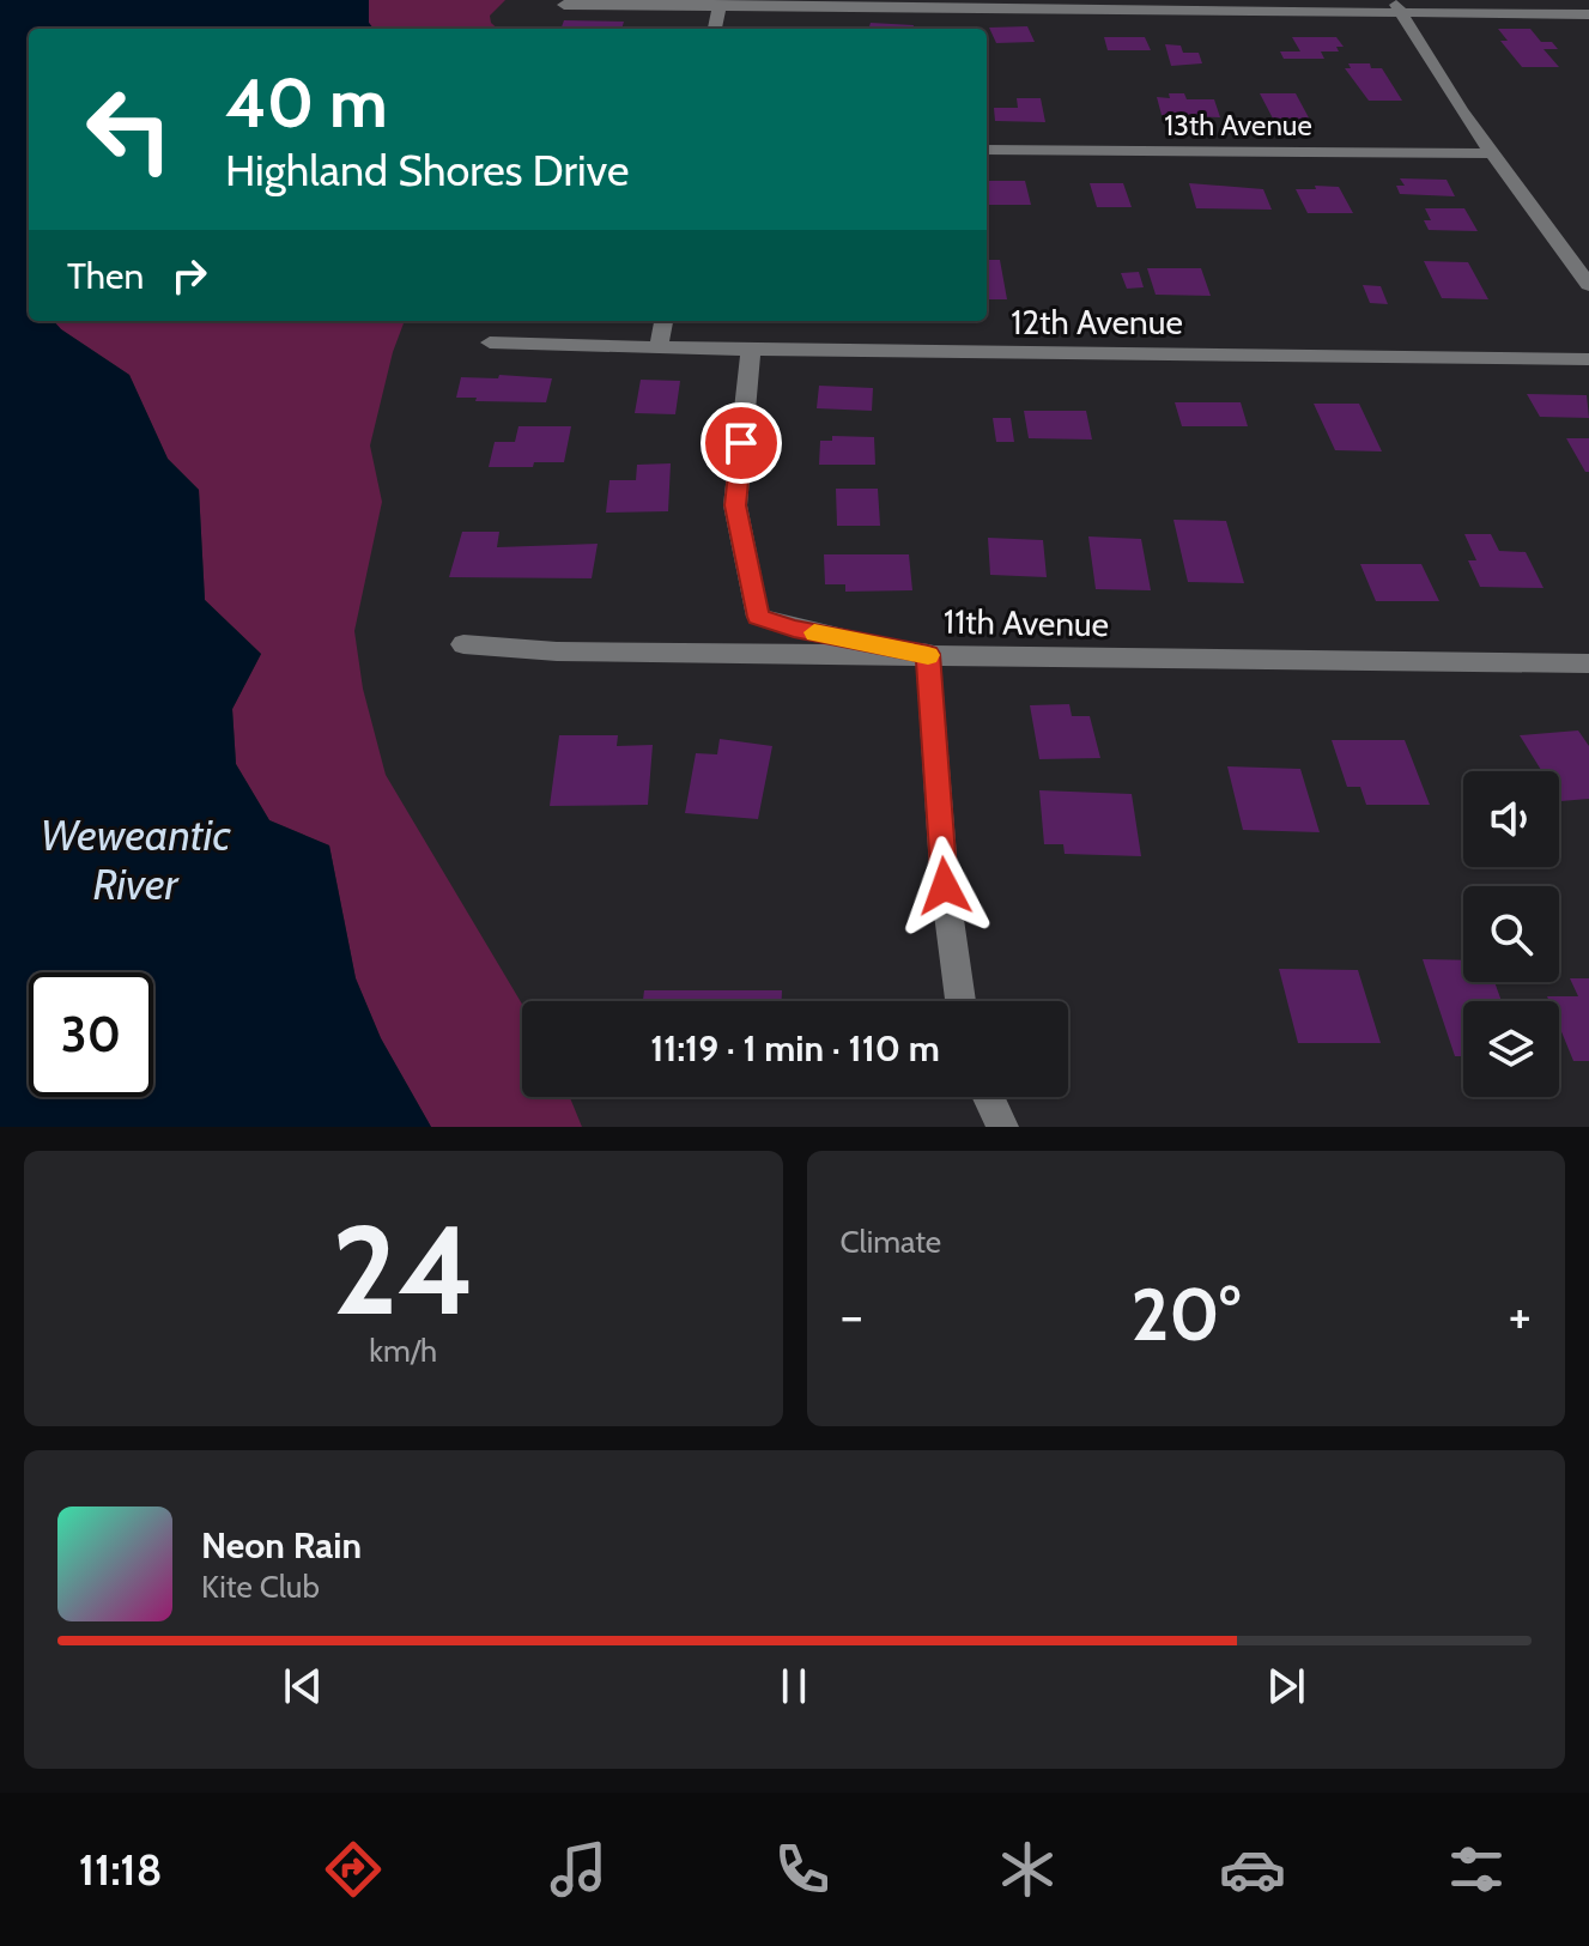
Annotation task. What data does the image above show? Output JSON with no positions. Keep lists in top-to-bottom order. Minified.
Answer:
{"streets":{"street":["13th Avenue","12th Avenue","11th Avenue"]},"water":["Weweantic River"],"page":{"turn":["40 m","Highland Shores Drive"],"then":"Then","limit":"30","trip":"11:19 · 1 min · 110 m","tile":[["24","km/h"],"Climate"],"heat":["−","20°","+"],"song":["Neon Rain","Kite Club"],"tabs":"11:18"}}
